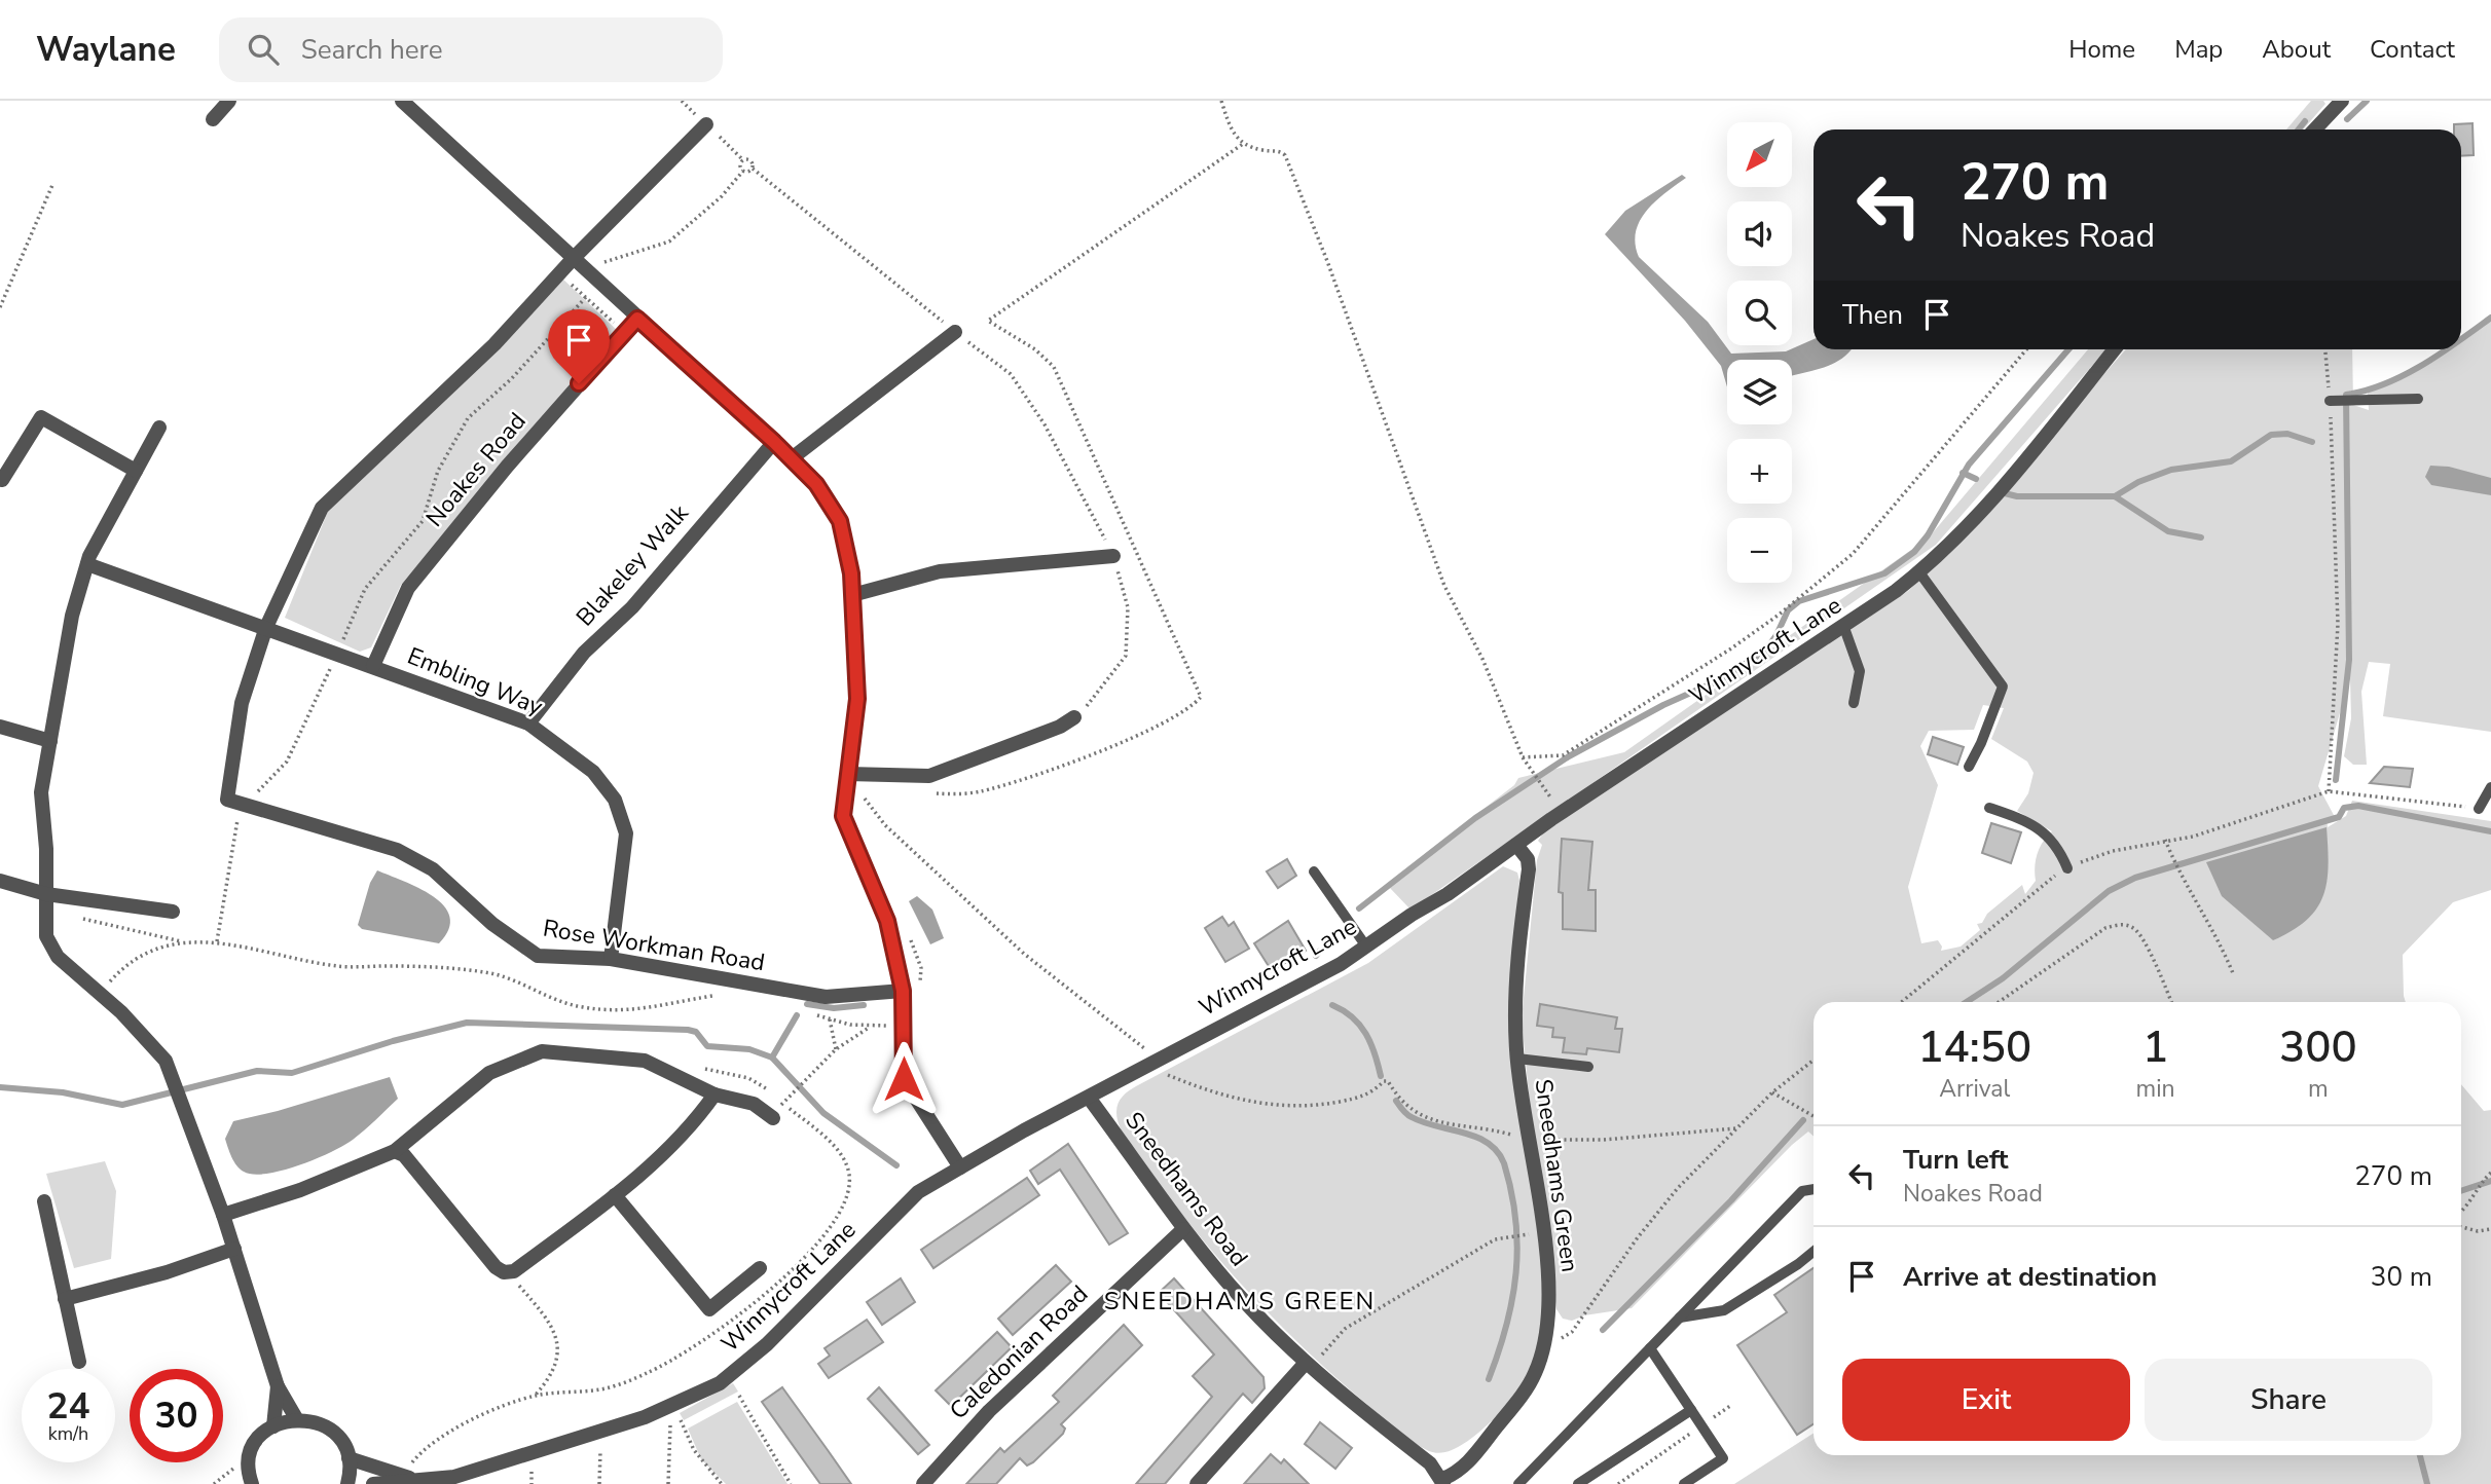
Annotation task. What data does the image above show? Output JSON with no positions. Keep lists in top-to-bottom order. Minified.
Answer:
{"streets":{"street":["Noakes Road","Blakeley Walk","Winnycroft Lane","Embling Way","Rose Workman Road","Sneedhams Green","Sneedhams Road","Caledonian Road"]},"crossings":[["Noakes Road","Embling Way"],["Blakeley Walk","Embling Way"],["Winnycroft Lane","Sneedhams Green"],["Winnycroft Lane","Sneedhams Road"],["Embling Way","Rose Workman Road"],["Sneedhams Green","Sneedhams Road"],["Sneedhams Road","Caledonian Road"]],"districts":["SNEEDHAMS GREEN"],"north":"bottom left","page":{"header":"Waylane","search":"Search here","nav":["Home","Map","About","Contact"],"map_buttons":["+","−"],"turn":["270 m","Noakes Road"],"then":"Then","eta":["14:50","Arrival","1","min","300","m"],"list":[{"name":"Turn left","note":"Noakes Road","value":"270 m"},{"name":"Arrive at destination","value":"30 m"}],"buttons":["Exit","Share"],"speed":"24 km/h","limit":"30"}}
